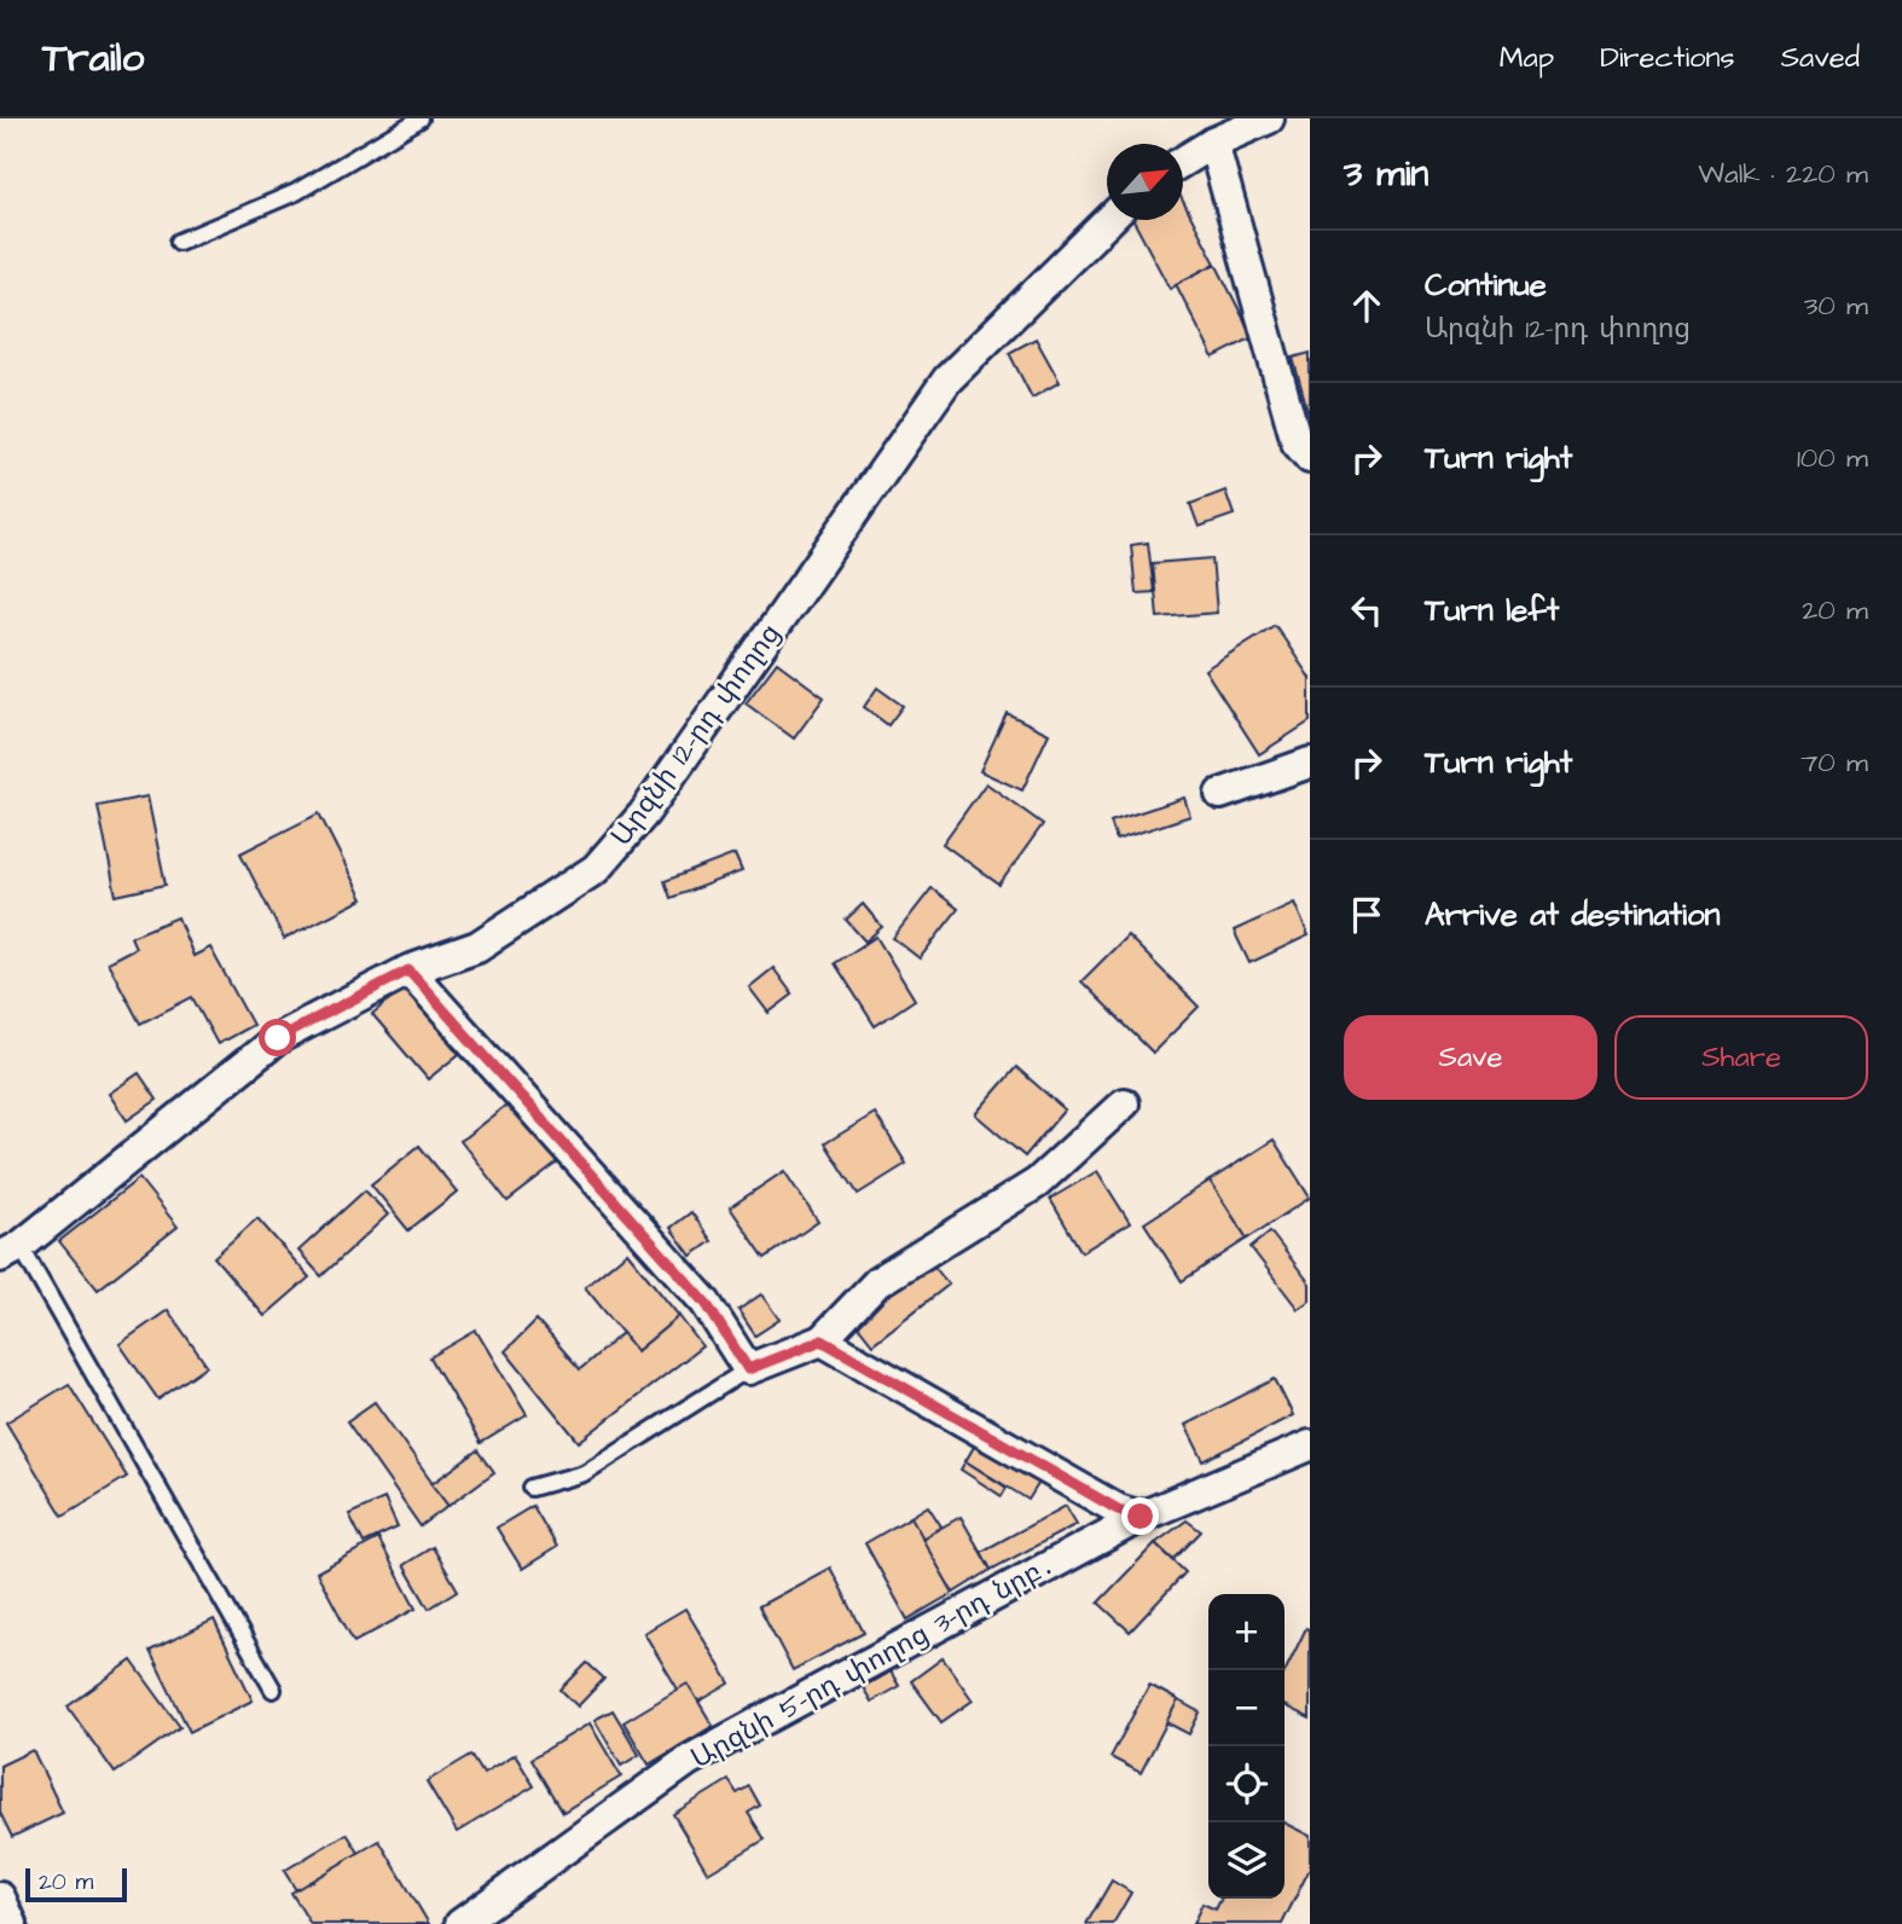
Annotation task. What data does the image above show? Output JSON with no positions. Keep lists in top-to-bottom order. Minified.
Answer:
{"streets":{"street":["Արզնի 12-րդ փողոց","Արզնի 5-րդ փողոց 3-րդ նրբ․"]},"scale_bar":"20 m","north":"top right","page":{"header":"Trailo","nav":["Map","Directions","Saved"],"heading":["3 min","Walk · 220 m"],"list":[["Continue","Արզնի 12-րդ փողոց","30 m"],["Turn right","100 m"],["Turn left","20 m"],["Turn right","70 m"],"Arrive at destination"],"buttons":["Save","Share"],"map_buttons":["+","−"],"scale":"20 m"}}
